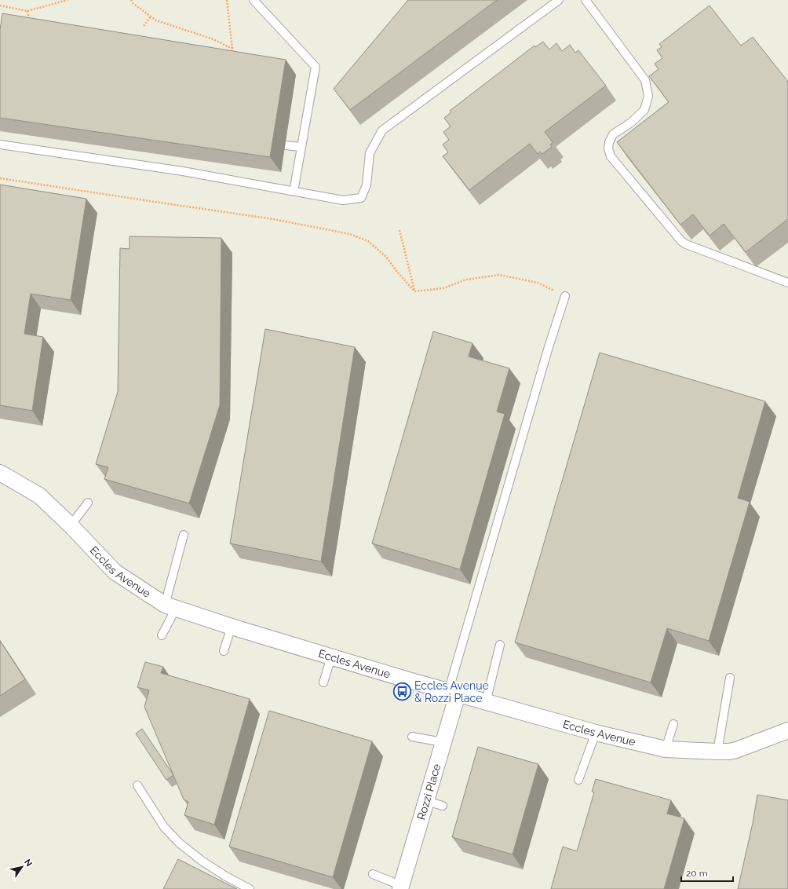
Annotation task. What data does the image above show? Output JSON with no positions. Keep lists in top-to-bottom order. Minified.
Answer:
{"streets":{"street":["Eccles Avenue","Rozzi Place"]},"crossings":[["Eccles Avenue","Rozzi Place"]],"places":{"bus stop":["Eccles Avenue & Rozzi Place"]},"scale_bar":"20 m","north":"top right"}
